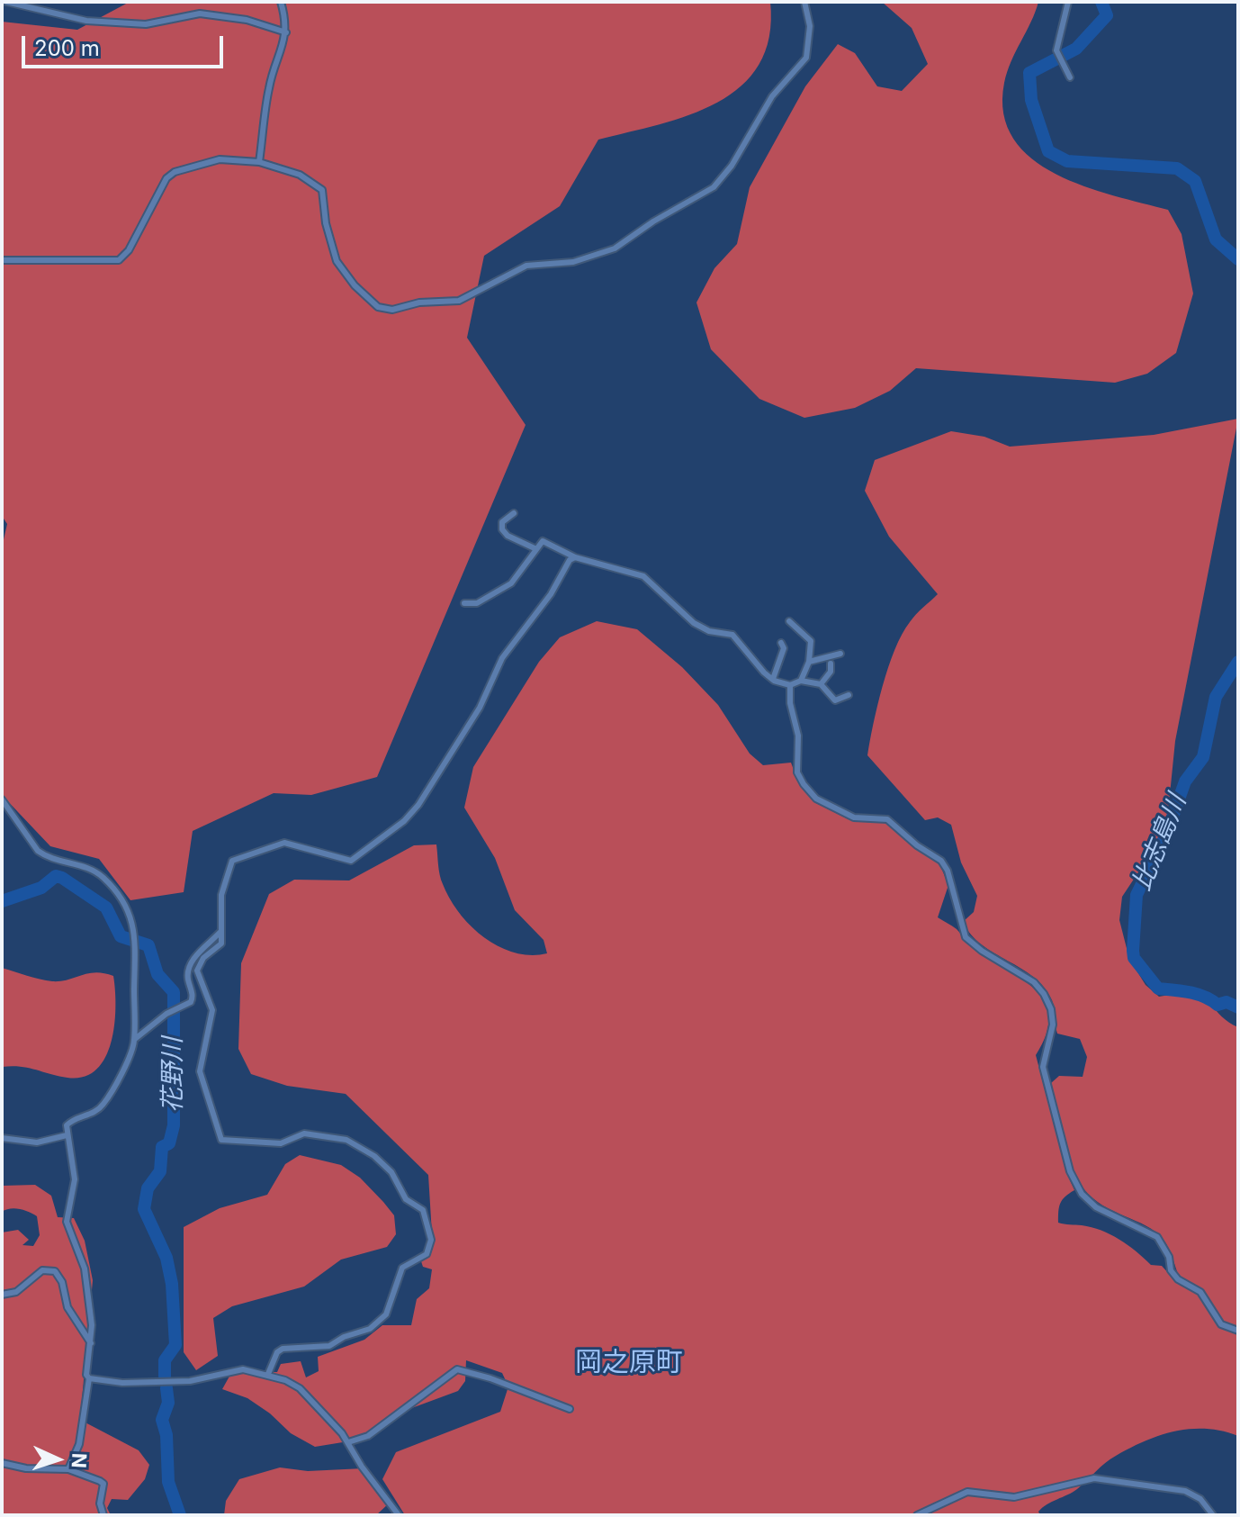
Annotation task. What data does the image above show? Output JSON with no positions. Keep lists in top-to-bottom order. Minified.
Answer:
{"districts":["岡之原町"],"water":["比志島川","花野川"],"scale_bar":"200 m","north":"right"}
